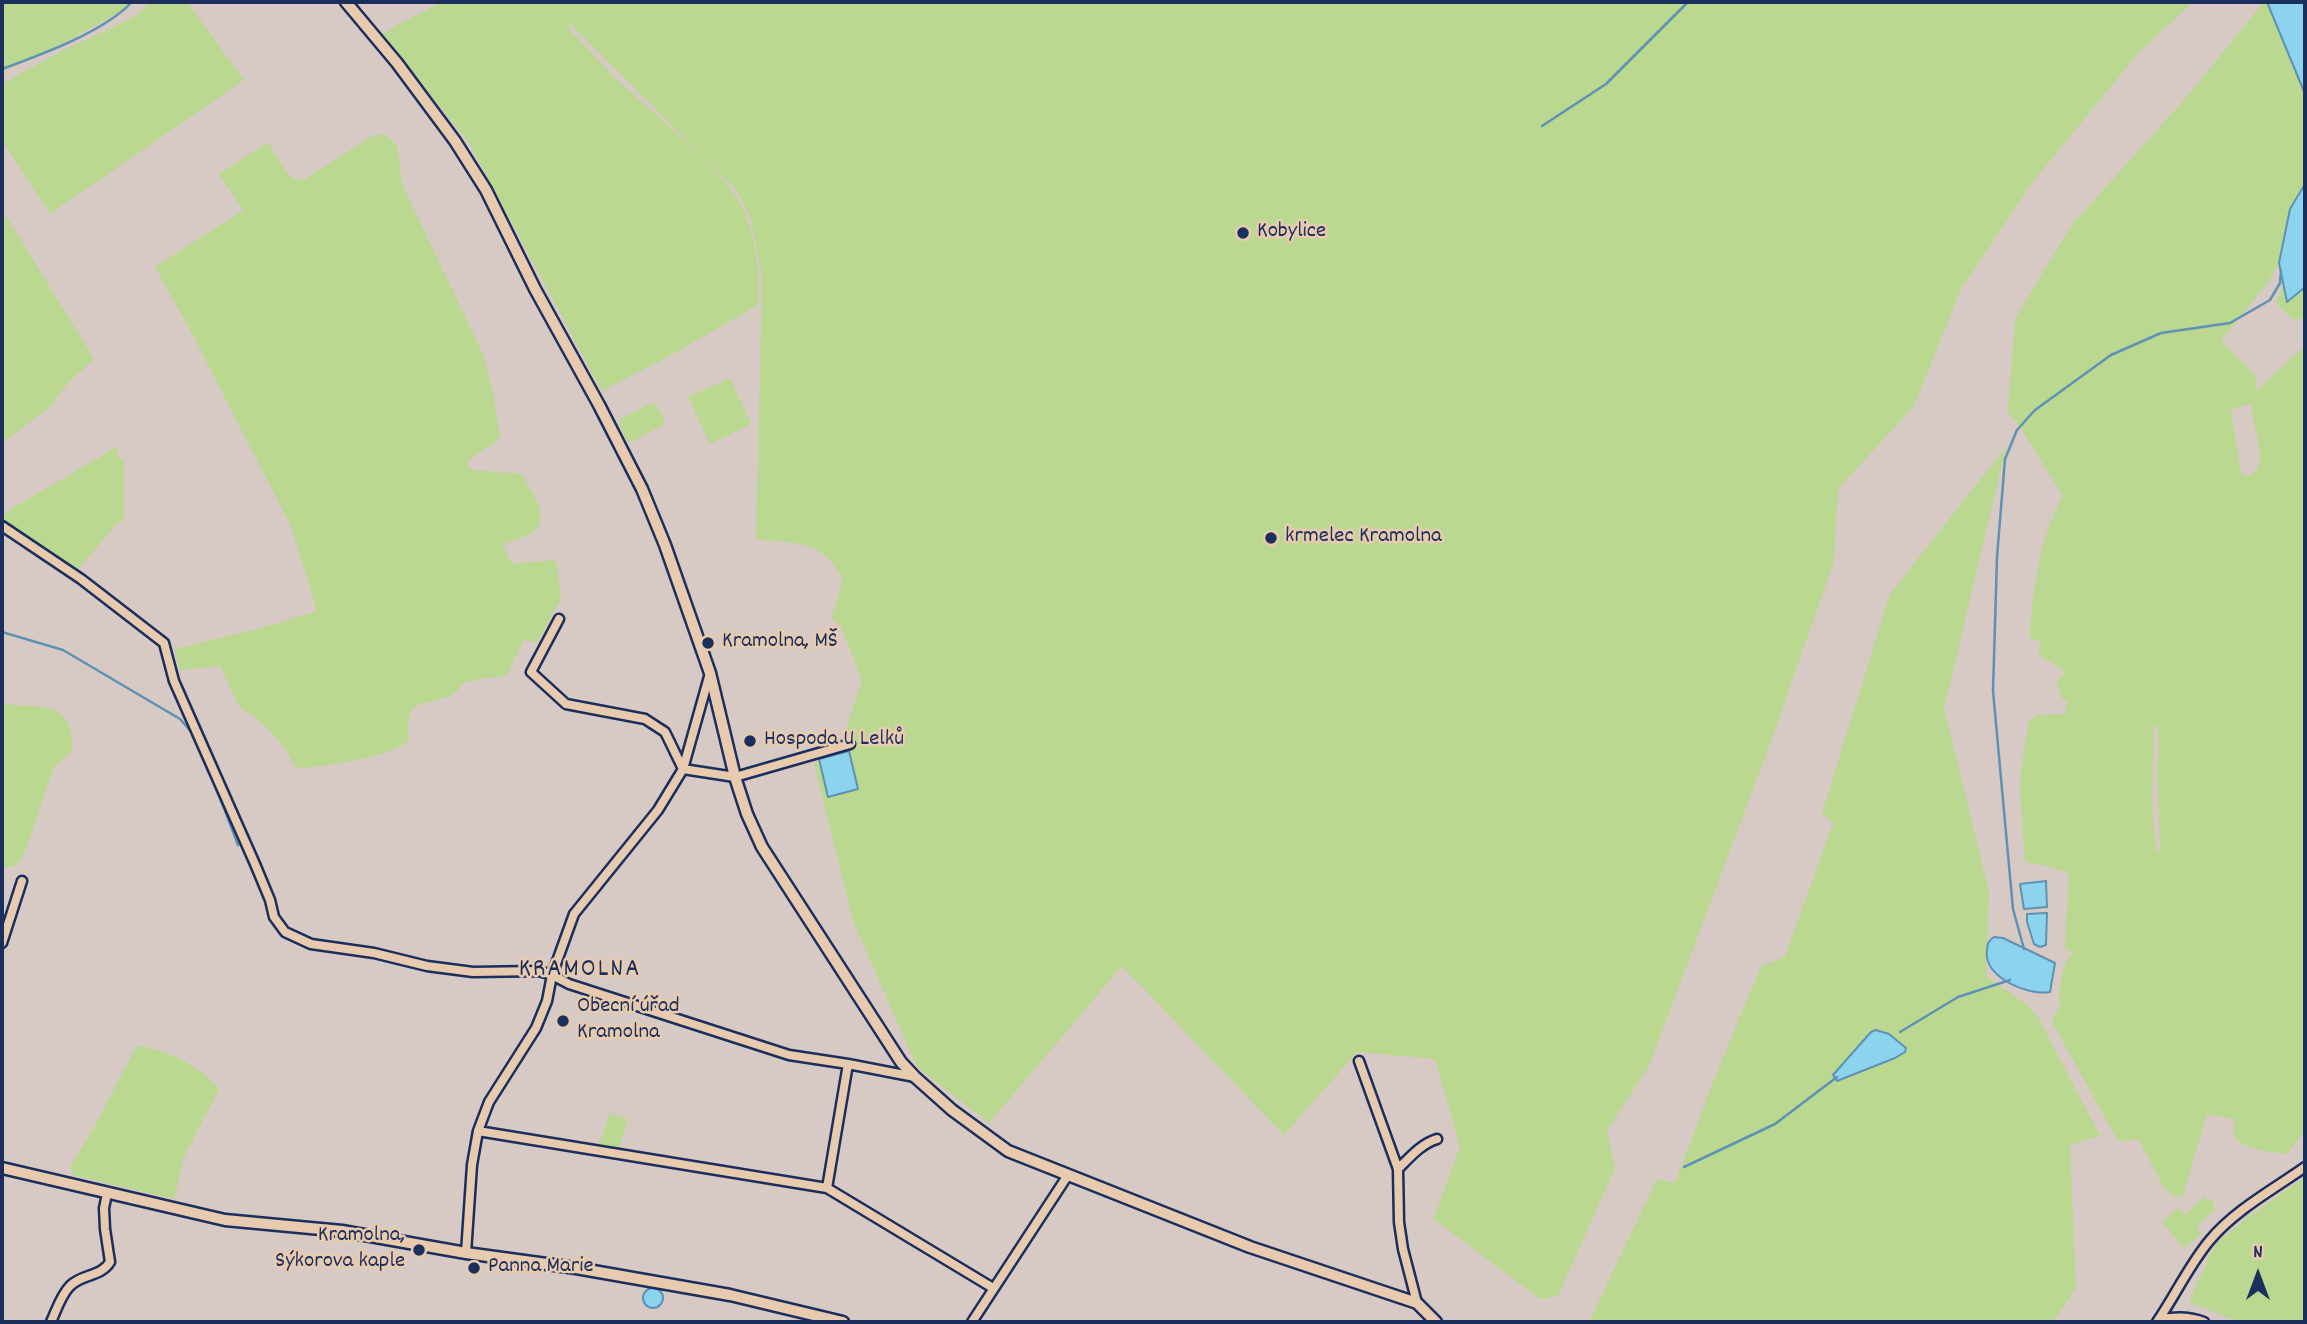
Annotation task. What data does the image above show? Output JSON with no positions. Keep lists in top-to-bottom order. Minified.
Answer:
{"districts":["KRAMOLNA"],"places":["Kobylice","krmelec Kramolna","Kramolna, MŠ","Hospoda U Lelků","Obecní úřad Kramolna","Kramolna, Sýkorova kaple","Panna Marie"],"north":"top"}
